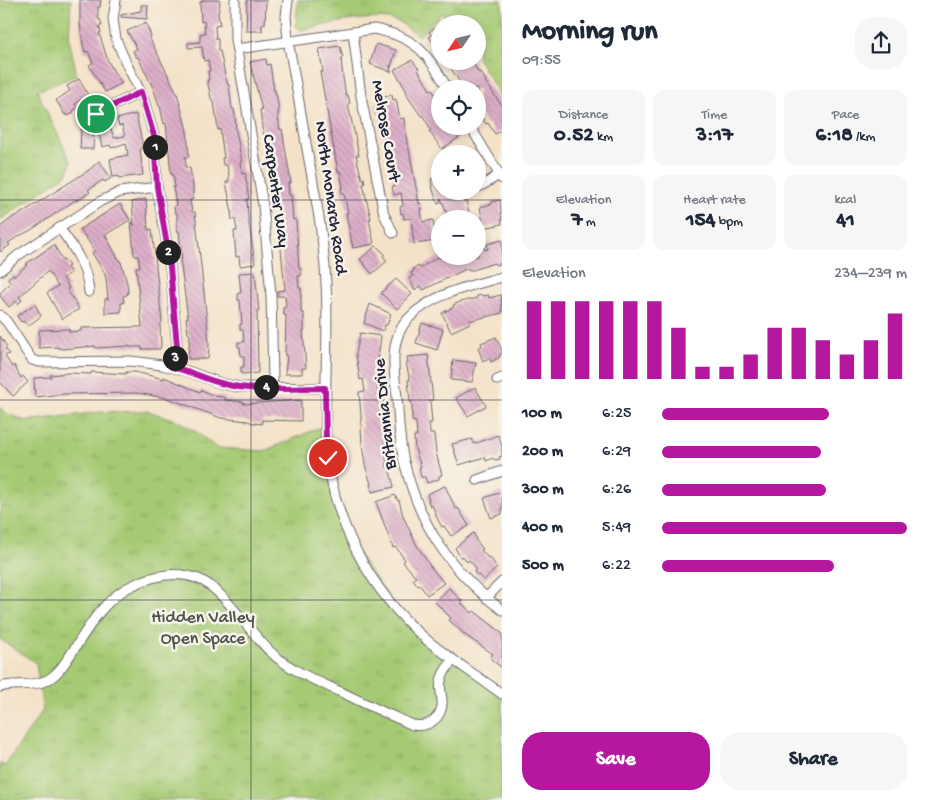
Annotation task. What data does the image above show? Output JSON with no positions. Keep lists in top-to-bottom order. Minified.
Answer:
{"streets":{"street":["Melrose Court","Carpenter Way","North Monarch Road","Britannia Drive"]},"parks":["Hidden Valley Open Space"],"north":"bottom left","page":{"heading":["Morning run","09:55"],"map_buttons":["+","−"],"stats":[["Distance","0.52 km"],["Time","3:17"],["Pace","6:18 /km"],["Elevation","7 m"],["Heart rate","154 bpm"],["kcal","41"]],"pins":["1","2","3","4"],"chart":["Elevation","234–239 m"],"list":[{"name":"100 m","note":"6:25"},{"name":"200 m","note":"6:29"},{"name":"300 m","note":"6:26"},{"name":"400 m","note":"5:49"},{"name":"500 m","note":"6:22"}],"buttons":["Save","Share"]}}
